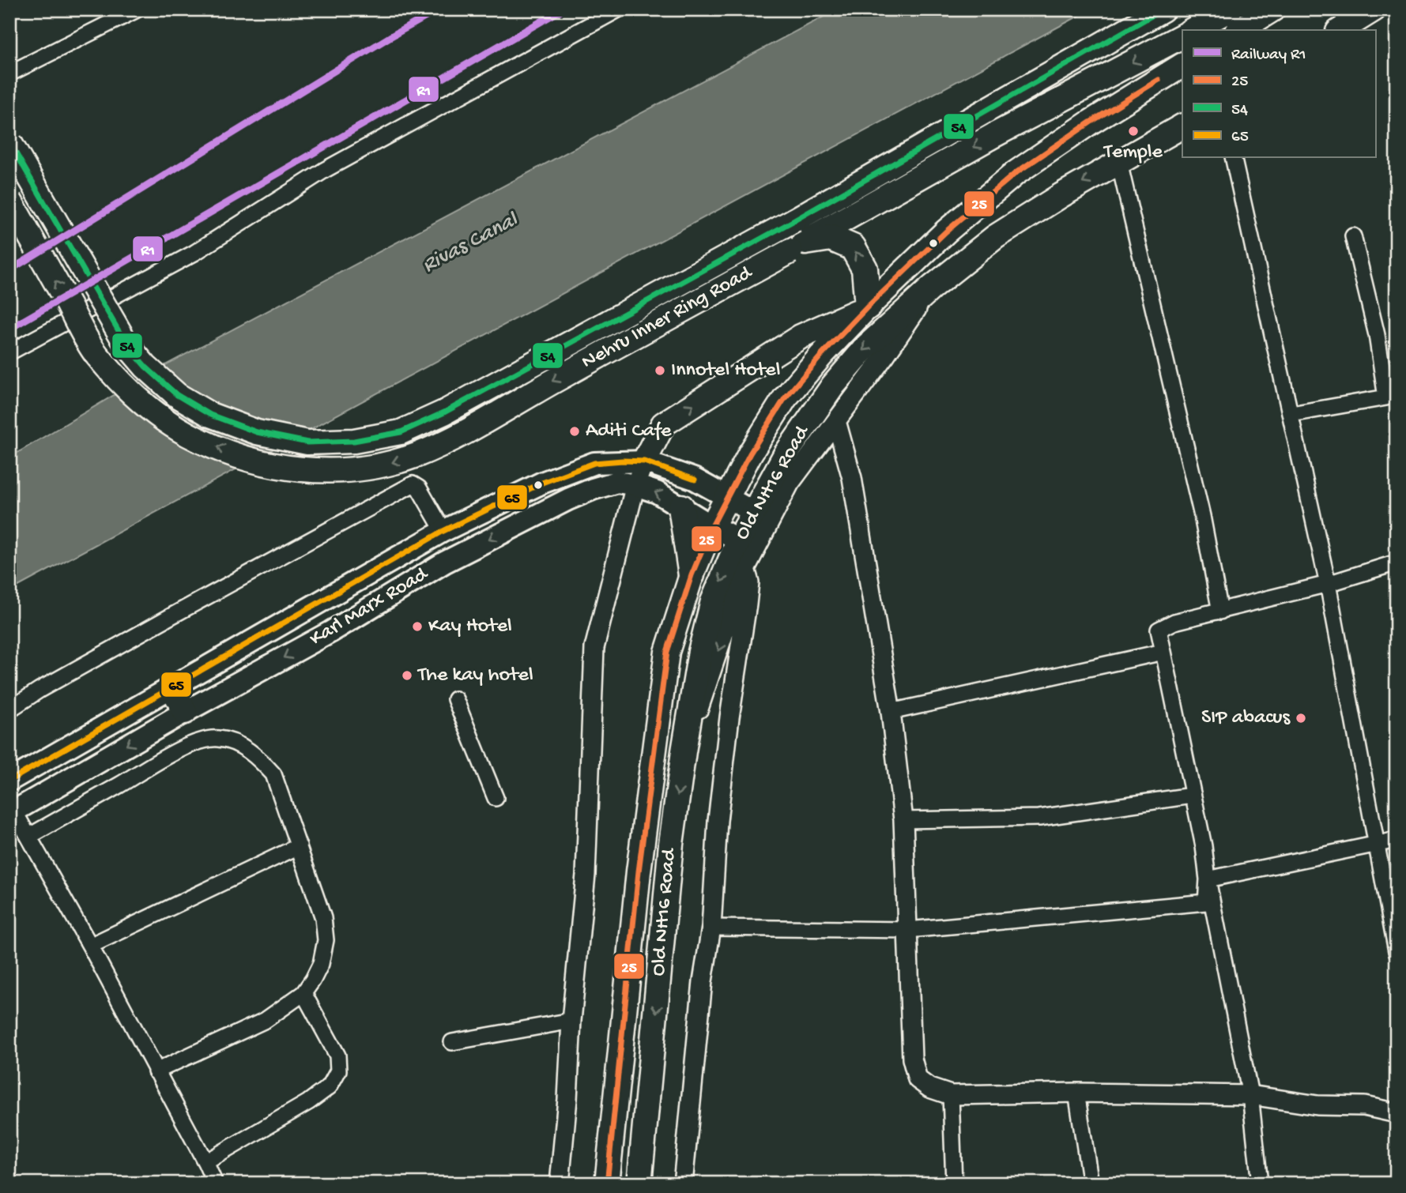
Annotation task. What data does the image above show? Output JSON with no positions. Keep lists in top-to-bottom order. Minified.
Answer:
{"streets":{"main road":["Nehru Inner Ring Road","Old NH16 Road","Karl Marx Road"]},"crossings":[["Old NH16 Road","Karl Marx Road"]],"water":["Rivas Canal"],"places":["Temple","Innotel Hotel","Aditi Cafe","Kay Hotel","The kay hotel","SIP abacus"],"lines":["rail line R1","transit line 54","transit line 25","transit line 65"],"legend":["Railway R1","25","54","65"]}
